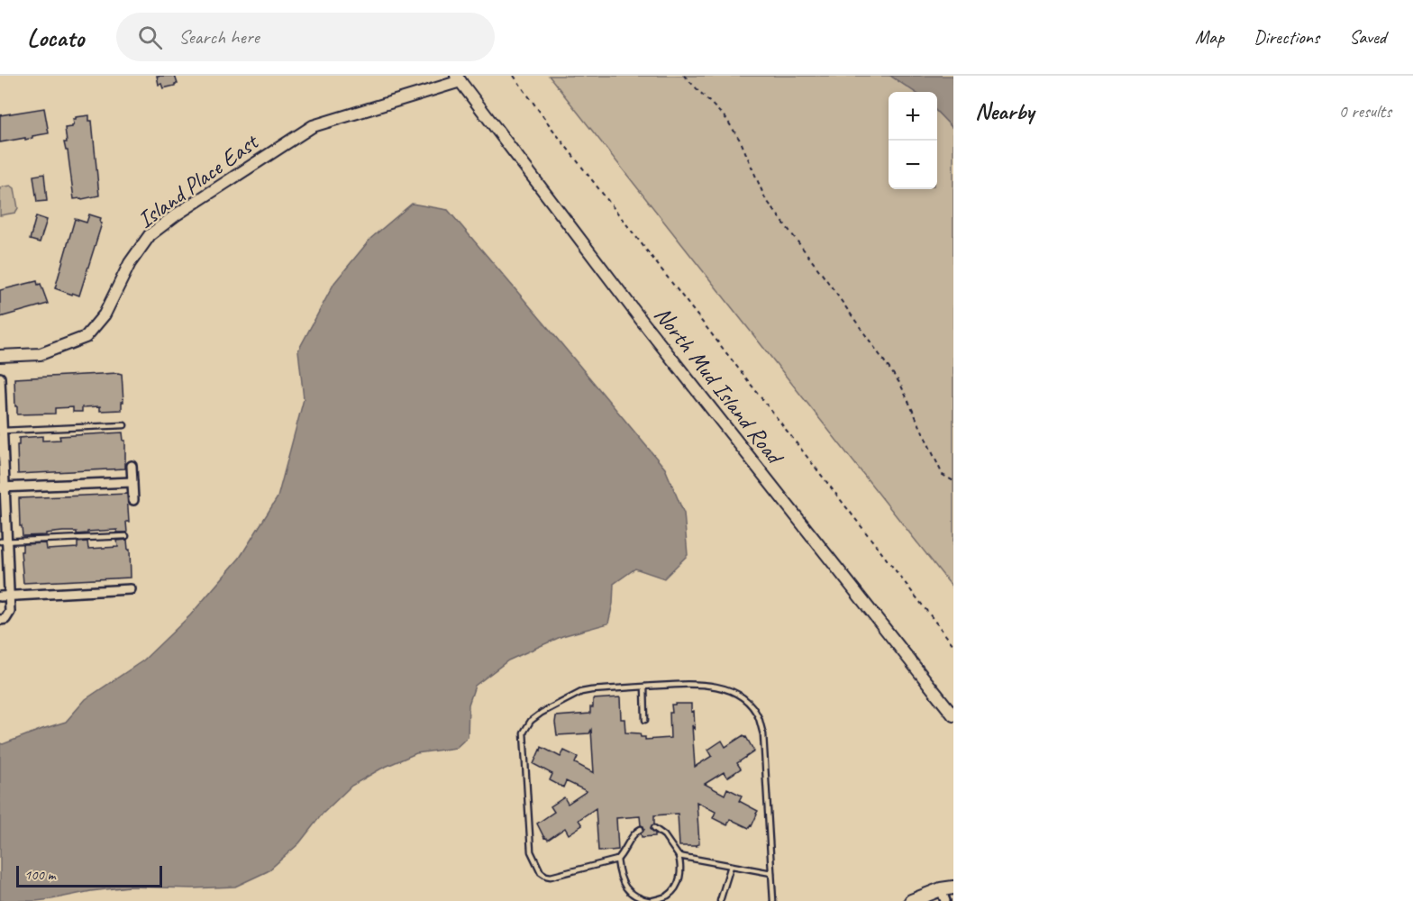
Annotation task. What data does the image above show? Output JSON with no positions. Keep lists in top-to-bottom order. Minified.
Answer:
{"streets":{"street":["Island Place East","North Mud Island Road"]},"crossings":[["Island Place East","North Mud Island Road"]],"scale_bar":"100 m","page":{"header":"Locato","search":"Search here","nav":["Map","Directions","Saved"],"heading":["Nearby","0 results"],"map_buttons":["+","−"],"scale":"100 m"}}
